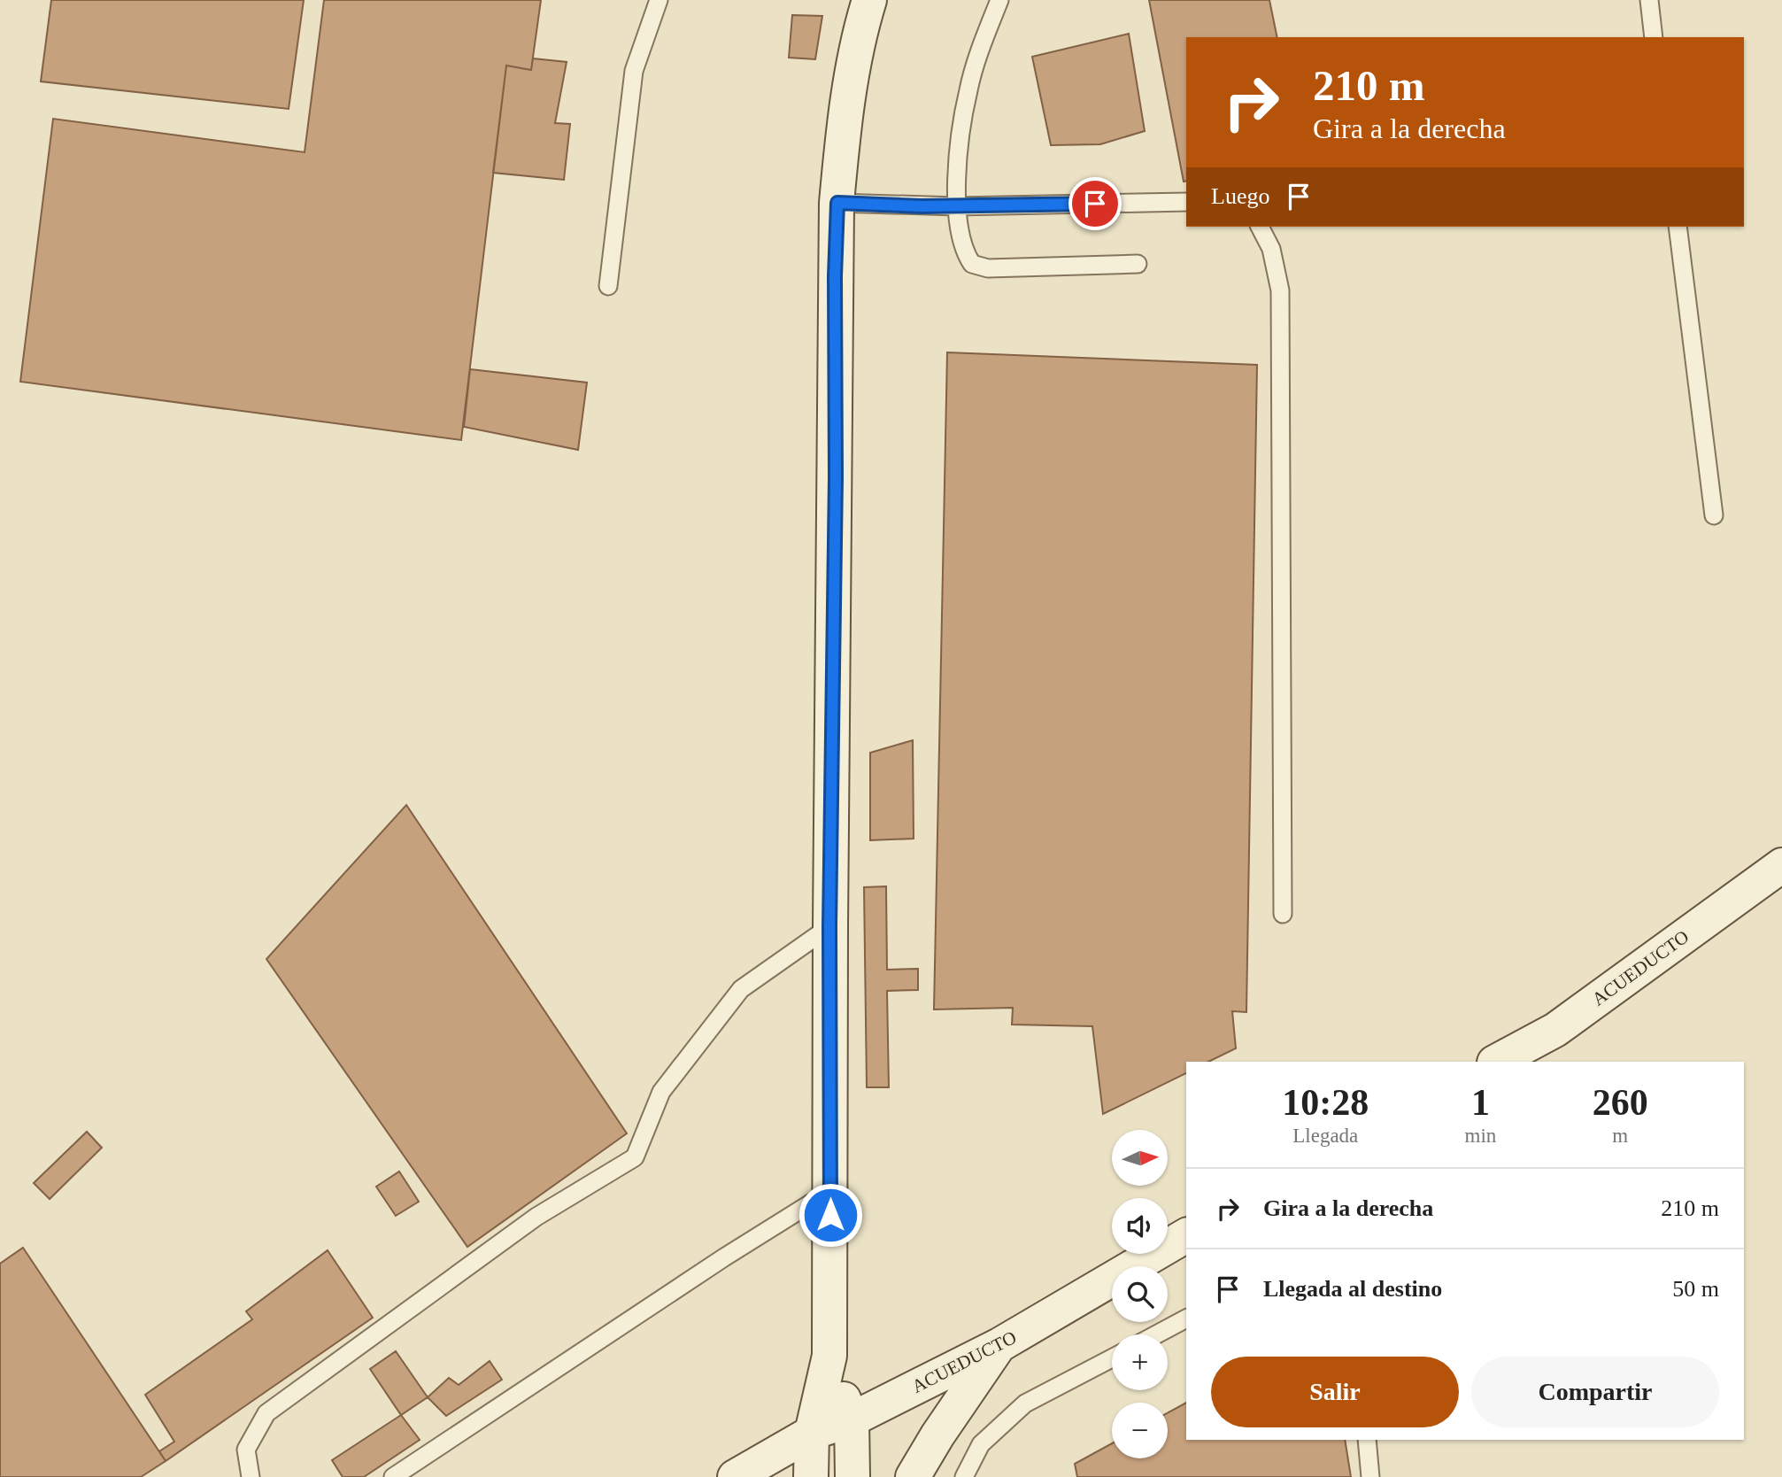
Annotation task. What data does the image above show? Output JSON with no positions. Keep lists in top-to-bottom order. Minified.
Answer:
{"streets":{"main road":["ACUEDUCTO"]},"north":"right","page":{"turn":["210 m","Gira a la derecha"],"then":"Luego","eta":["10:28","Llegada","1","min","260","m"],"map_buttons":["+","−"],"list":[{"name":"Gira a la derecha","value":"210 m"},{"name":"Llegada al destino","value":"50 m"}],"buttons":["Salir","Compartir"]}}
